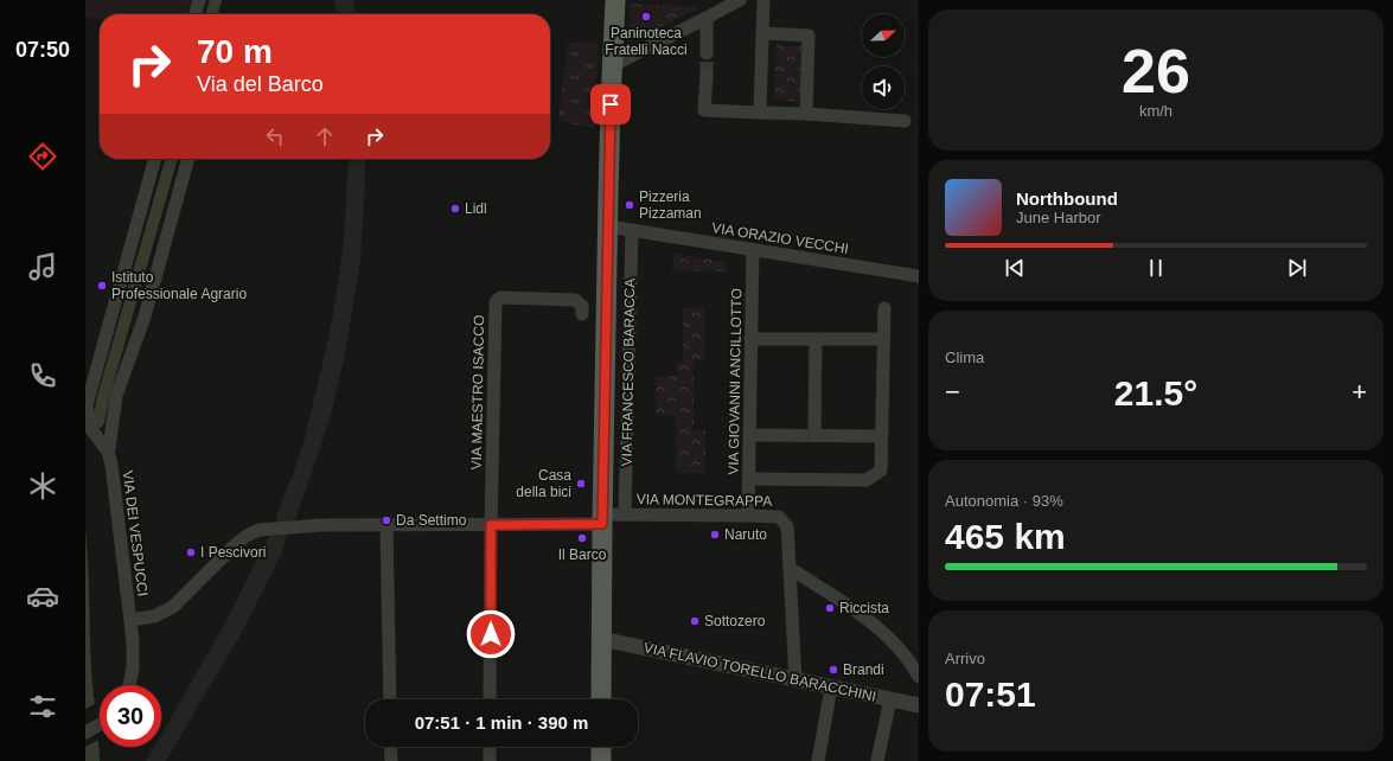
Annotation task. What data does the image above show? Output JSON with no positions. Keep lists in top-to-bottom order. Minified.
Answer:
{"streets":{"main road":["VIA FRANCESCO BARACCA"],"street":["VIA ORAZIO VECCHI","VIA GIOVANNI ANCILLOTTO","VIA MAESTRO ISACCO","VIA MONTEGRAPPA","VIA DEI VESPUCCI","VIA FLAVIO TORELLO BARACCHINI"]},"crossings":[["VIA ORAZIO VECCHI","VIA FRANCESCO BARACCA"],["VIA ORAZIO VECCHI","VIA GIOVANNI ANCILLOTTO"],["VIA FRANCESCO BARACCA","VIA MONTEGRAPPA"],["VIA FRANCESCO BARACCA","VIA FLAVIO TORELLO BARACCHINI"],["VIA GIOVANNI ANCILLOTTO","VIA MONTEGRAPPA"],["VIA MAESTRO ISACCO","VIA MONTEGRAPPA"],["VIA MONTEGRAPPA","VIA DEI VESPUCCI"],["VIA MONTEGRAPPA","VIA FLAVIO TORELLO BARACCHINI"]],"places":["Paninoteca Fratelli Nacci","Pizzeria Pizzaman","Lidl","Istituto Professionale Agrario","Casa della bici","Da Settimo","Naruto","Il Barco","I Pescivori","Riccista","Sottozero","Brandi"],"north":"right","page":{"tabs":"07:50","tile":[["26","km/h"],"Clima",["Autonomia · 93%","465 km"],["Arrivo","07:51"]],"turn":["70 m","Via del Barco"],"song":["Northbound","June Harbor"],"heat":["−","21.5°","+"],"limit":"30","trip":"07:51 · 1 min · 390 m"}}
